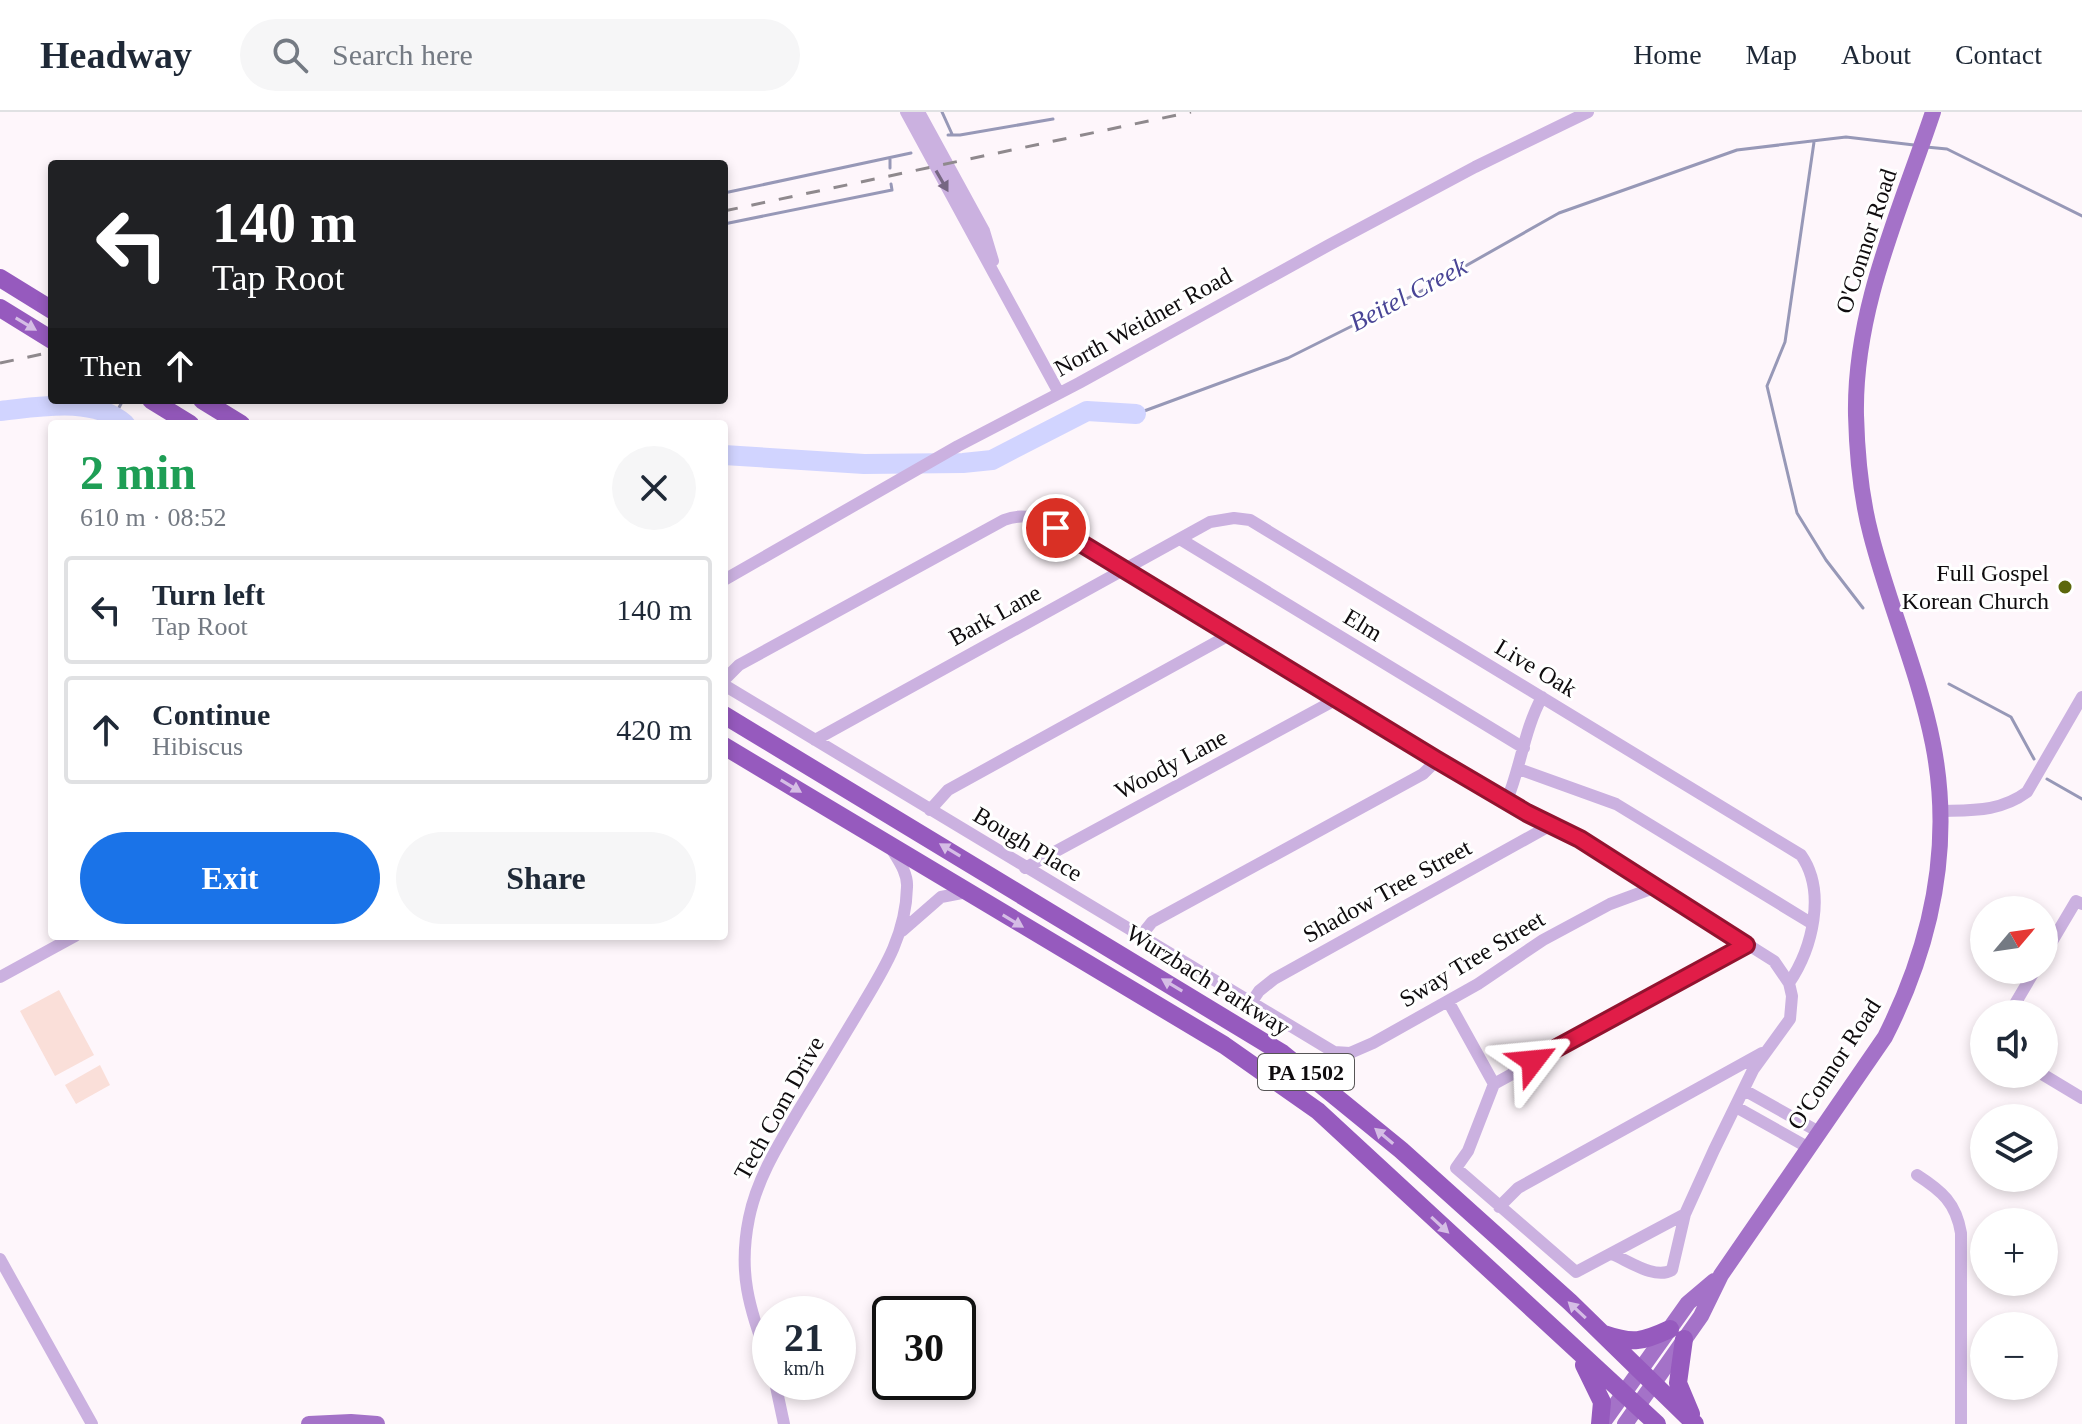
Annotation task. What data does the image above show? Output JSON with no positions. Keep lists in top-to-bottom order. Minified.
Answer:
{"streets":{"highway":["Wurzbach Parkway","PA 1502"],"main road":["O'Connor Road"],"street":["North Weidner Road","Bark Lane","Elm","Live Oak","Woody Lane","Bough Place","Shadow Tree Street","Sway Tree Street","Tech Com Drive"]},"crossings":[["O'Connor Road","Wurzbach Parkway"],["Bark Lane","Elm"],["Bark Lane","Live Oak"],["Bark Lane","Bough Place"],["Woody Lane","Bough Place"],["Bough Place","Shadow Tree Street"],["Bough Place","Sway Tree Street"],["Wurzbach Parkway","Tech Com Drive"]],"water":["Beitel Creek"],"places":["Full Gospel Korean Church"],"north":"top right","page":{"header":"Headway","search":"Search here","nav":["Home","Map","About","Contact"],"turn":["140 m","Tap Root"],"then":"Then","heading":["2 min","610 m · 08:52"],"list":[{"name":"Turn left","note":"Tap Root","value":"140 m"},{"name":"Continue","note":"Hibiscus","value":"420 m"}],"buttons":["Exit","Share"],"map_buttons":["+","−"],"speed":"21 km/h","limit":"30"}}
